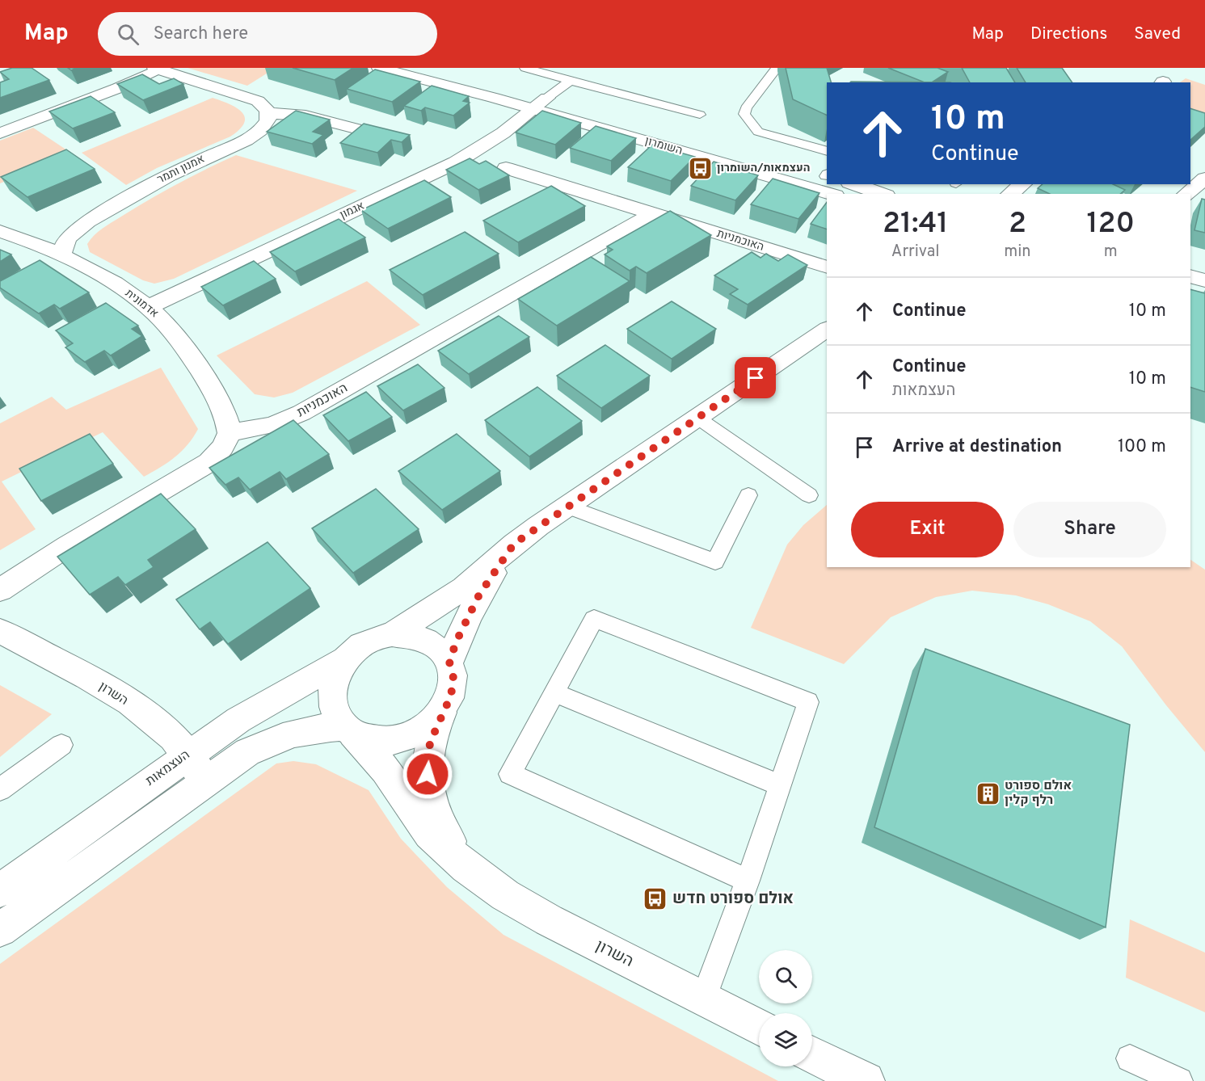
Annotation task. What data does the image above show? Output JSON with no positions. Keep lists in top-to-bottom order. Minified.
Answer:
{"streets":{"street":["השומרון","אמנון ותמר","אגמון","האוכמניות","אדמונית","השרון","העצמאות"]},"crossings":[["השומרון","אגמון"],["אמנון ותמר","אדמונית"],["אגמון","אדמונית"],["האוכמניות","אדמונית"],["השרון","העצמאות"]],"places":{"bus stop":["העצמאות/השומרון","אולם ספורט חדש"],"building":["אולם ספורט רלף קלין"]},"page":{"header":"Map","search":"Search here","nav":["Map","Directions","Saved"],"turn":["10 m","Continue"],"eta":["21:41","Arrival","2","min","120","m"],"list":[{"name":"Continue","value":"10 m"},{"name":"Continue","note":"העצמאות","value":"10 m"},{"name":"Arrive at destination","value":"100 m"}],"buttons":["Exit","Share"]}}
